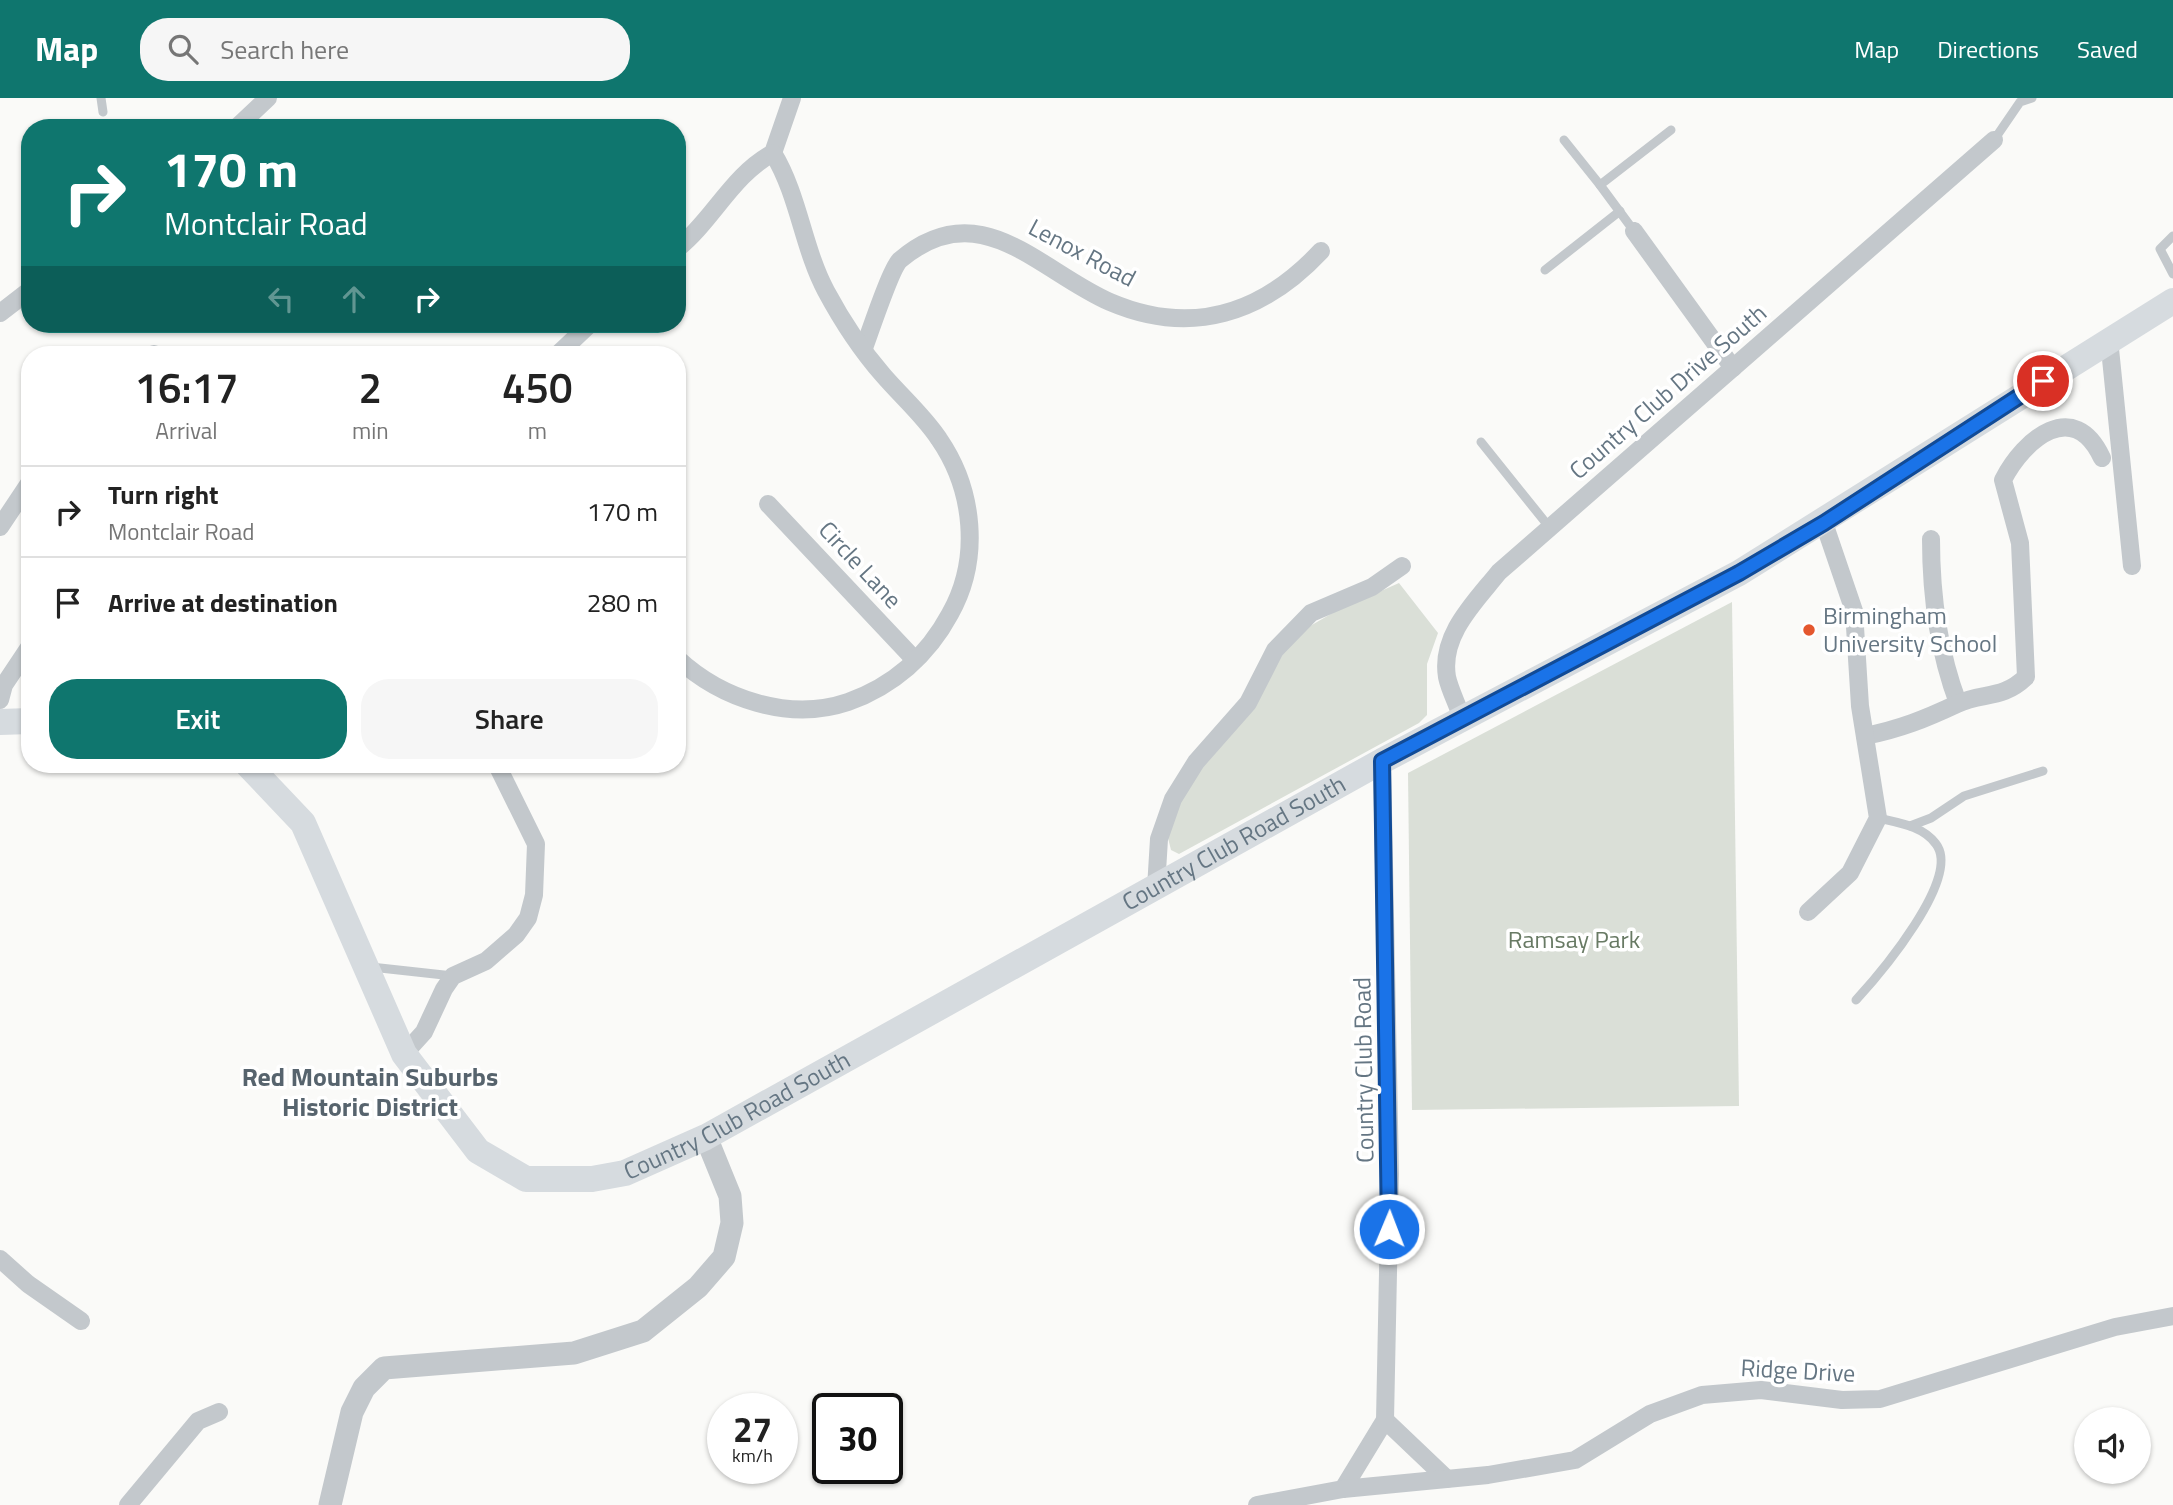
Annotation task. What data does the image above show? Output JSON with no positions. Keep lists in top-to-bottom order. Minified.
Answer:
{"streets":{"main road":["Country Club Road South"],"street":["Lenox Road","Country Club Drive South","Circle Lane","Country Club Road","Ridge Drive"]},"crossings":[["Country Club Drive South","Country Club Road South"],["Country Club Road South","Country Club Road"]],"districts":["Red Mountain Suburbs Historic District"],"parks":["Ramsay Park"],"places":["Birmingham University School"],"page":{"header":"Map","search":"Search here","nav":["Map","Directions","Saved"],"turn":["170 m","Montclair Road"],"eta":["16:17","Arrival","2","min","450","m"],"list":[{"name":"Turn right","note":"Montclair Road","value":"170 m"},{"name":"Arrive at destination","value":"280 m"}],"buttons":["Exit","Share"],"speed":"27 km/h","limit":"30"}}
